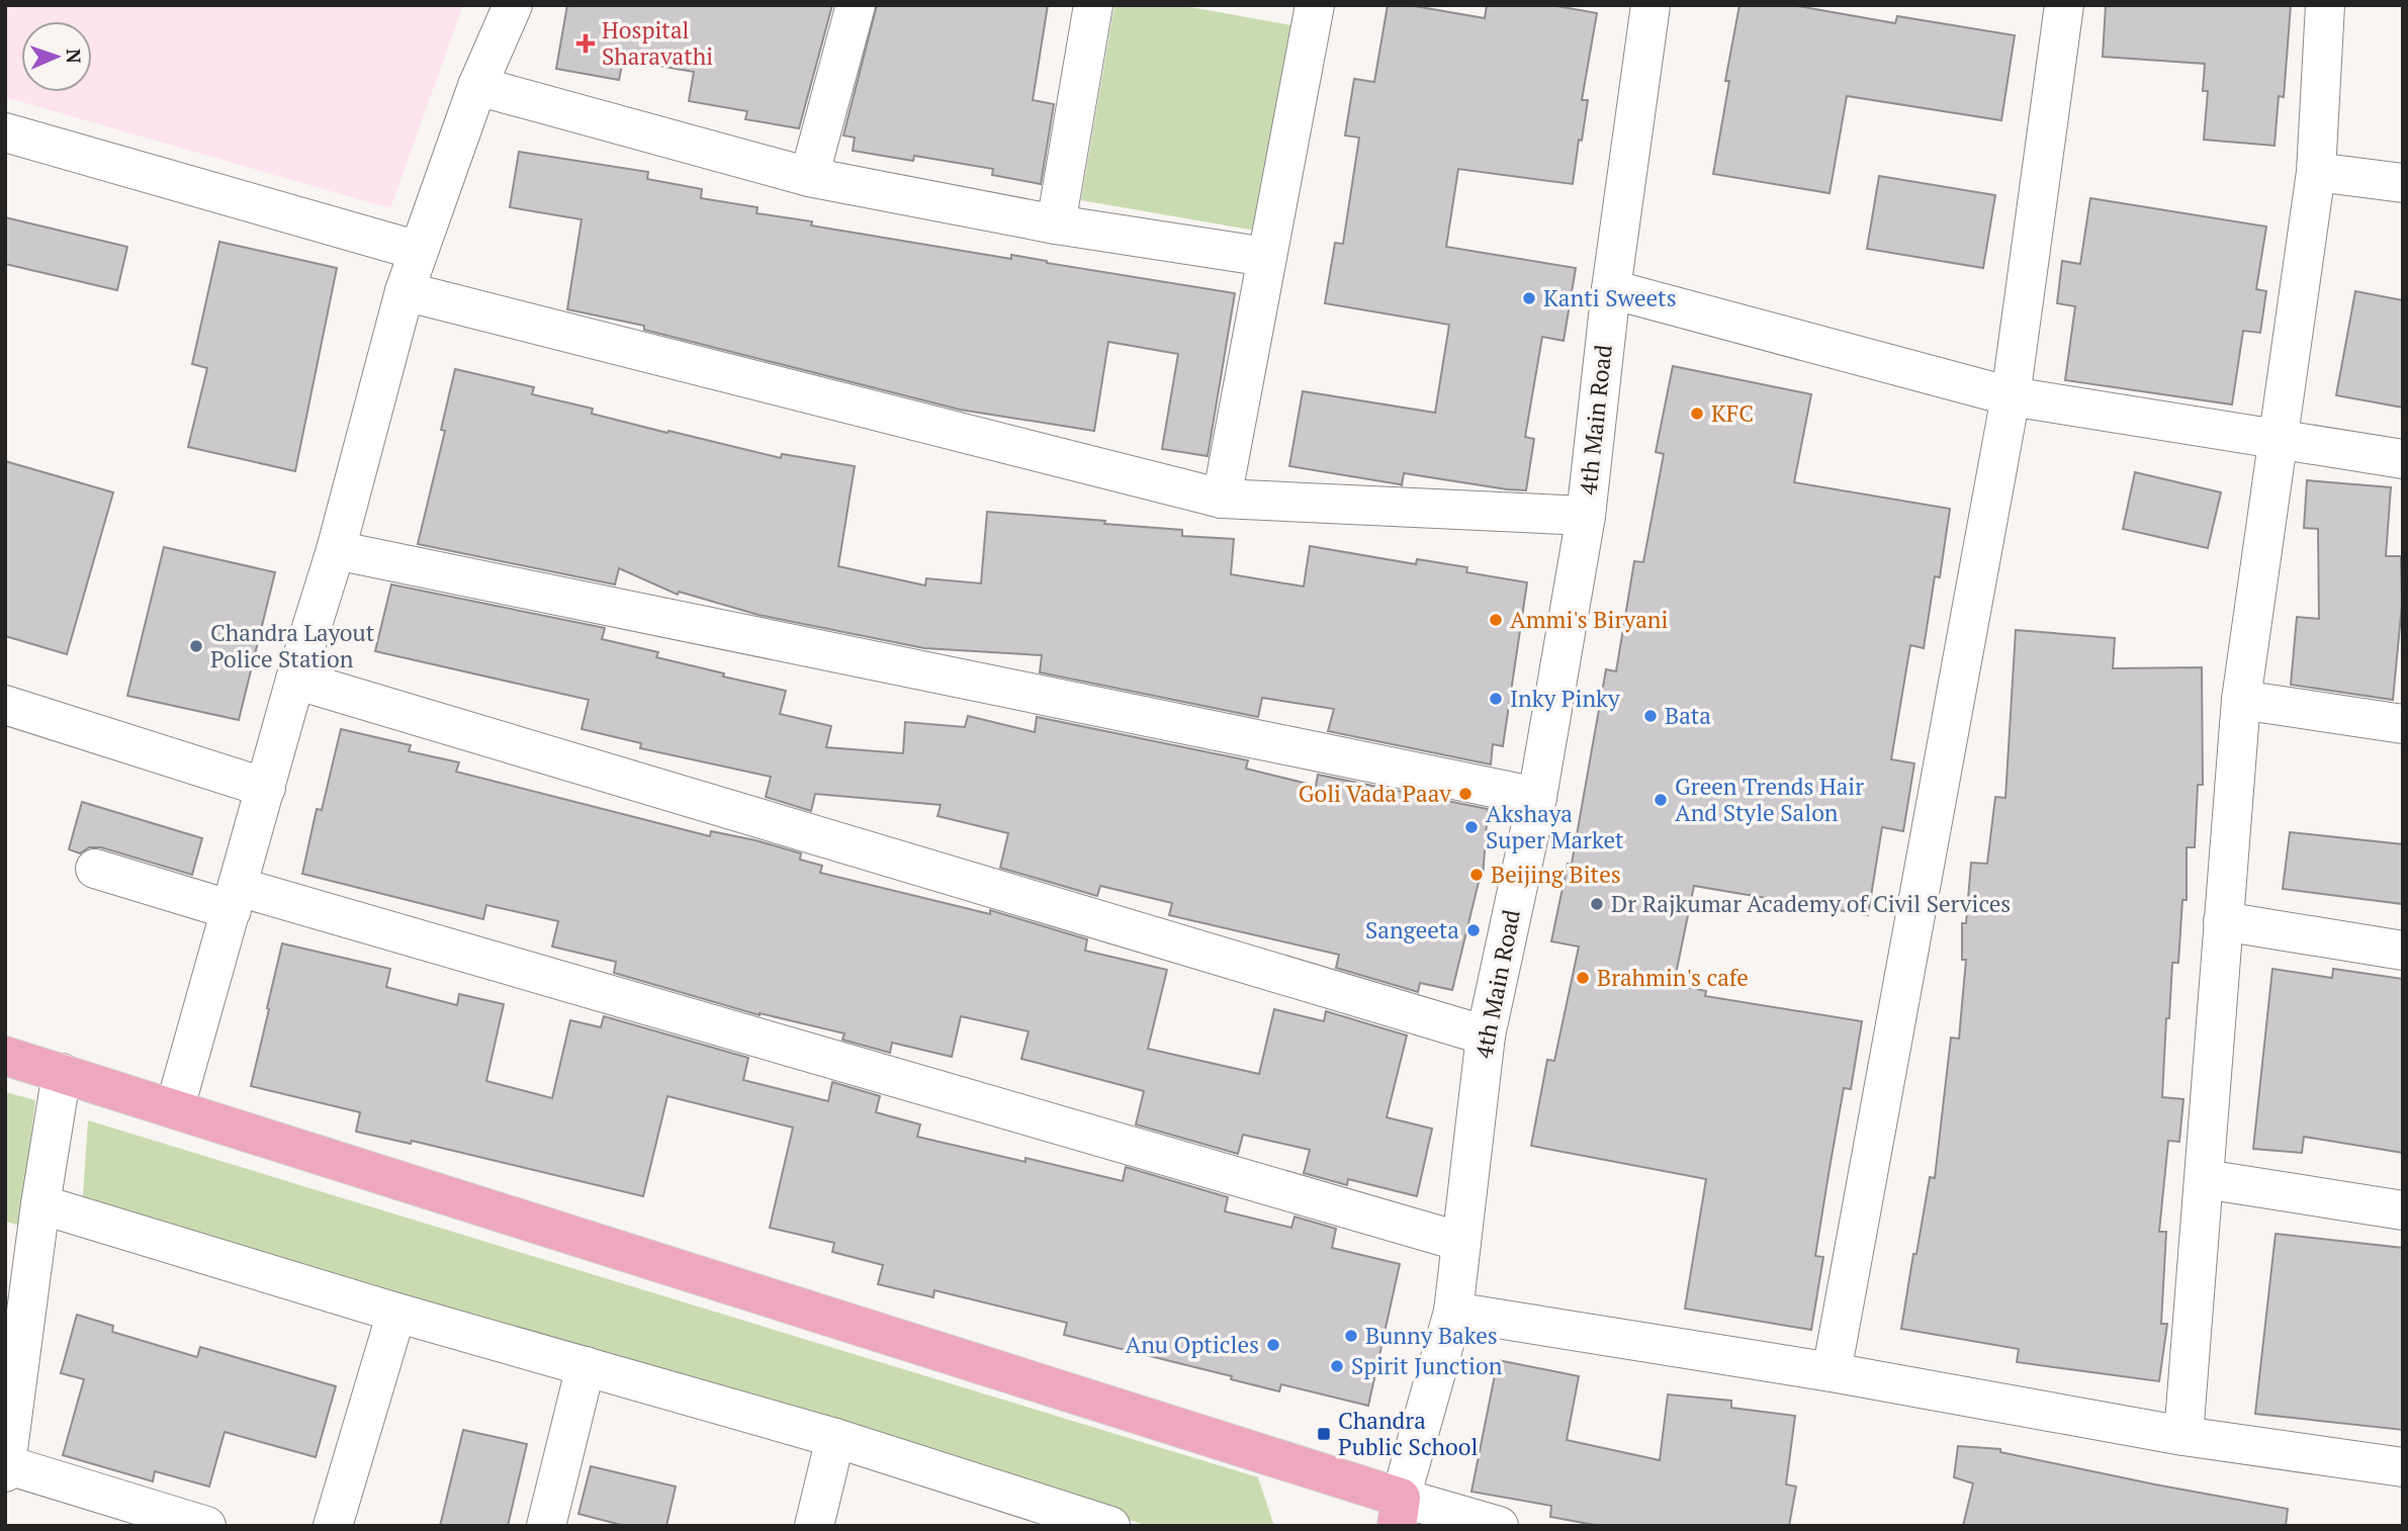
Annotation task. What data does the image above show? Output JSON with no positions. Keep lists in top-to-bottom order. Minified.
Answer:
{"streets":{"street":["4th Main Road"]},"places":{"health":["Hospital Sharavathi"],"other":["Kanti Sweets","KFC","Ammi's Biryani","Chandra Layout Police Station","Inky Pinky","Bata","Goli Vada Paav","Green Trends Hair And Style Salon","Akshaya Super Market","Beijing Bites","Dr Rajkumar Academy of Civil Services","Sangeeta","Brahmin's cafe","Bunny Bakes","Anu Opticles","Spirit Junction"],"transit":["Chandra Public School"]},"north":"right"}
